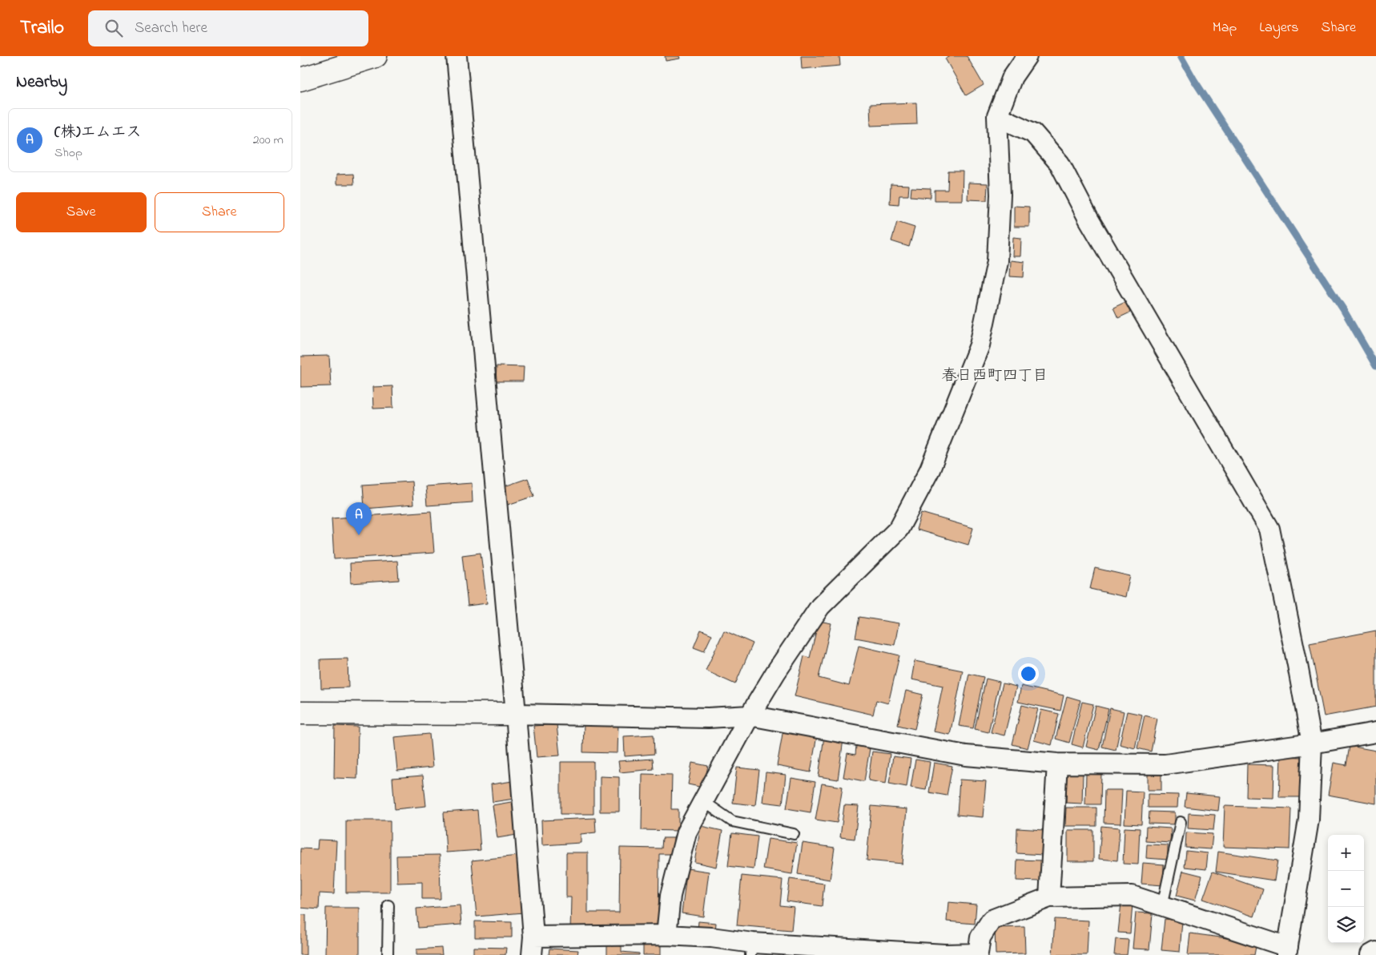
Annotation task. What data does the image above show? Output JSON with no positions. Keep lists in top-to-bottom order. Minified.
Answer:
{"districts":["春日西町四丁目"],"page":{"header":"Trailo","search":"Search here","nav":["Map","Layers","Share"],"heading":"Nearby","list":[{"mark":"A","name":"(株)エムエス","note":"Shop","value":"200 m"}],"buttons":["Save","Share"],"pins":"A","map_buttons":["+","−"]}}
